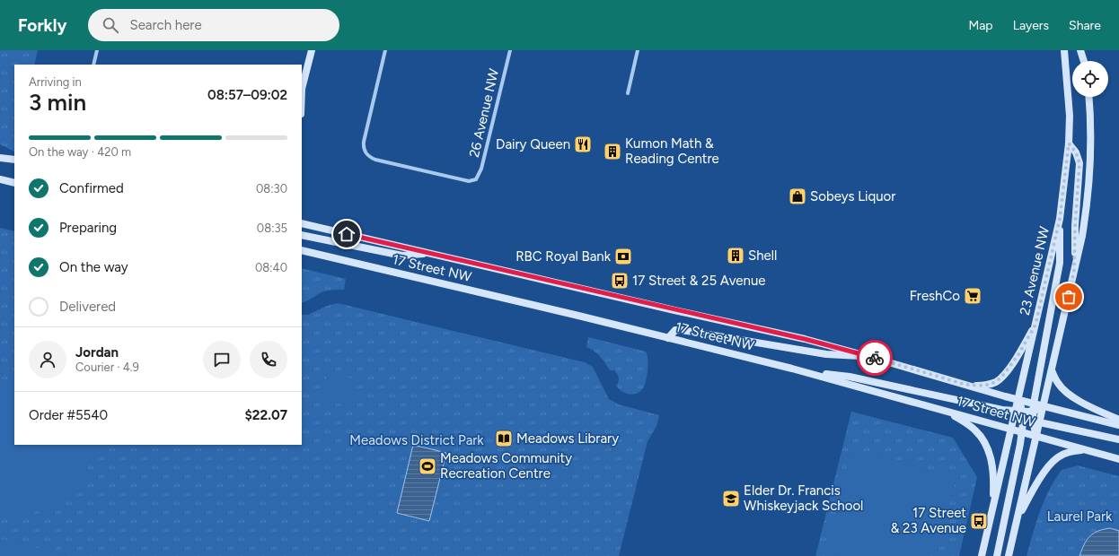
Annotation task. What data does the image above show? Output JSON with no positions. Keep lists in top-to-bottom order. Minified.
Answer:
{"streets":{"main road":["17 Street NW","23 Avenue NW"],"street":["26 Avenue NW"]},"crossings":[["17 Street NW","23 Avenue NW"]],"parks":["Meadows District Park","Laurel Park"],"places":{"restaurant":["Dairy Queen"],"building":["Kumon Math & Reading Centre","Shell"],"shop":["Sobeys Liquor"],"bank":["RBC Royal Bank"],"bus stop":["17 Street & 25 Avenue","17 Street & 23 Avenue"],"supermarket":["FreshCo"],"library":["Meadows Library"],"sports":["Meadows Community Recreation Centre"],"school or university":["Elder Dr. Francis Whiskeyjack School"]},"page":{"header":"Forkly","search":"Search here","nav":["Map","Layers","Share"],"heading":["3 min","Arriving in","08:57–09:02"],"panel":["Jordan","Courier · 4.9","Order #5540","$22.07"],"bar":"On the way · 420 m","list":[["Confirmed","08:30"],["Preparing","08:35"],["On the way","08:40"],"Delivered"]}}
